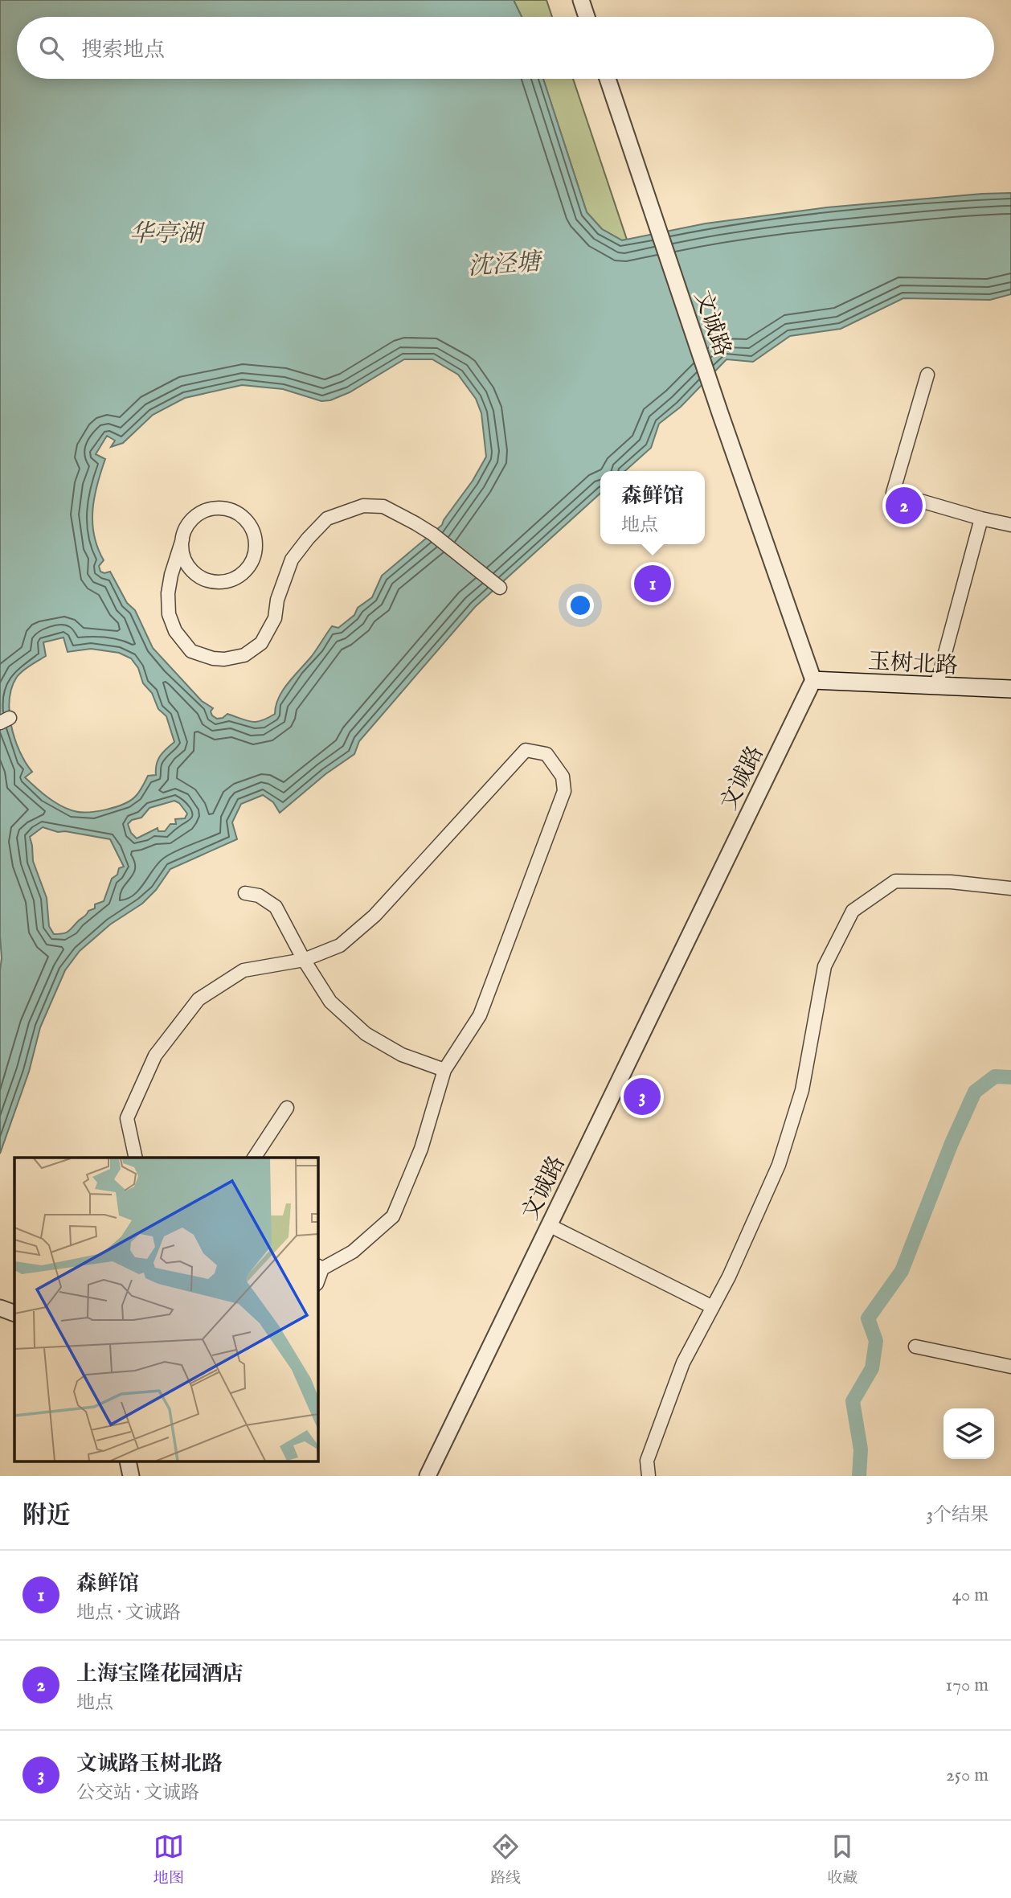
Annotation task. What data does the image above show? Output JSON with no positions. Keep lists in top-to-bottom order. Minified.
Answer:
{"streets":{"main road":["玉树北路"],"street":["文诚路"]},"crossings":[["文诚路","玉树北路"]],"water":["华亭湖","沈泾塘"],"page":{"search":"搜索地点","popup":["森鲜馆","地点"],"pins":["2","1","3"],"heading":["附近","3个结果"],"list":[{"mark":"1","name":"森鲜馆","note":"地点 · 文诚路","value":"40 m"},{"mark":"2","name":"上海宝隆花园酒店","note":"地点","value":"170 m"},{"mark":"3","name":"文诚路玉树北路","note":"公交站 · 文诚路","value":"250 m"}],"nav":["地图","路线","收藏"]}}
